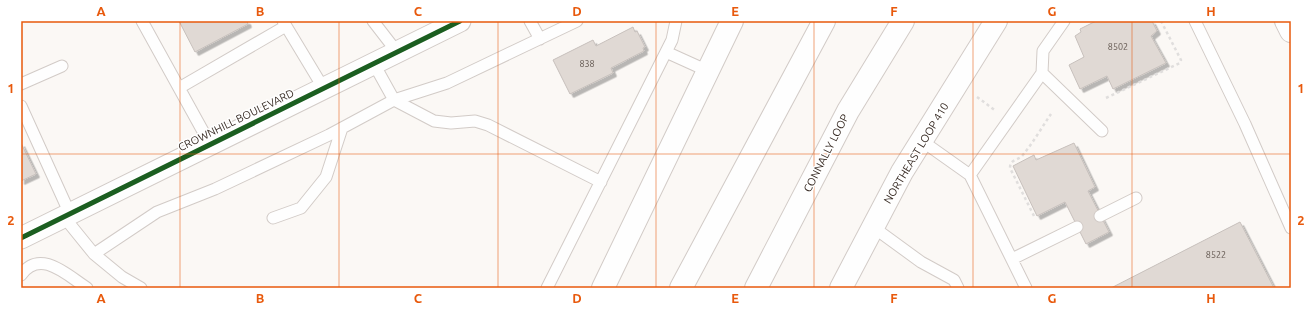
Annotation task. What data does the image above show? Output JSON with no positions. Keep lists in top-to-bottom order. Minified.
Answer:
{"streets":{"main road":["CONNALLY LOOP","NORTHEAST LOOP 410"],"street":["CROWNHILL BOULEVARD"]},"house_numbers":["8502","838","8522"],"grid":{"columns":["A","B","C","D","E","F","G","H"],"rows":["1","2"]}}
